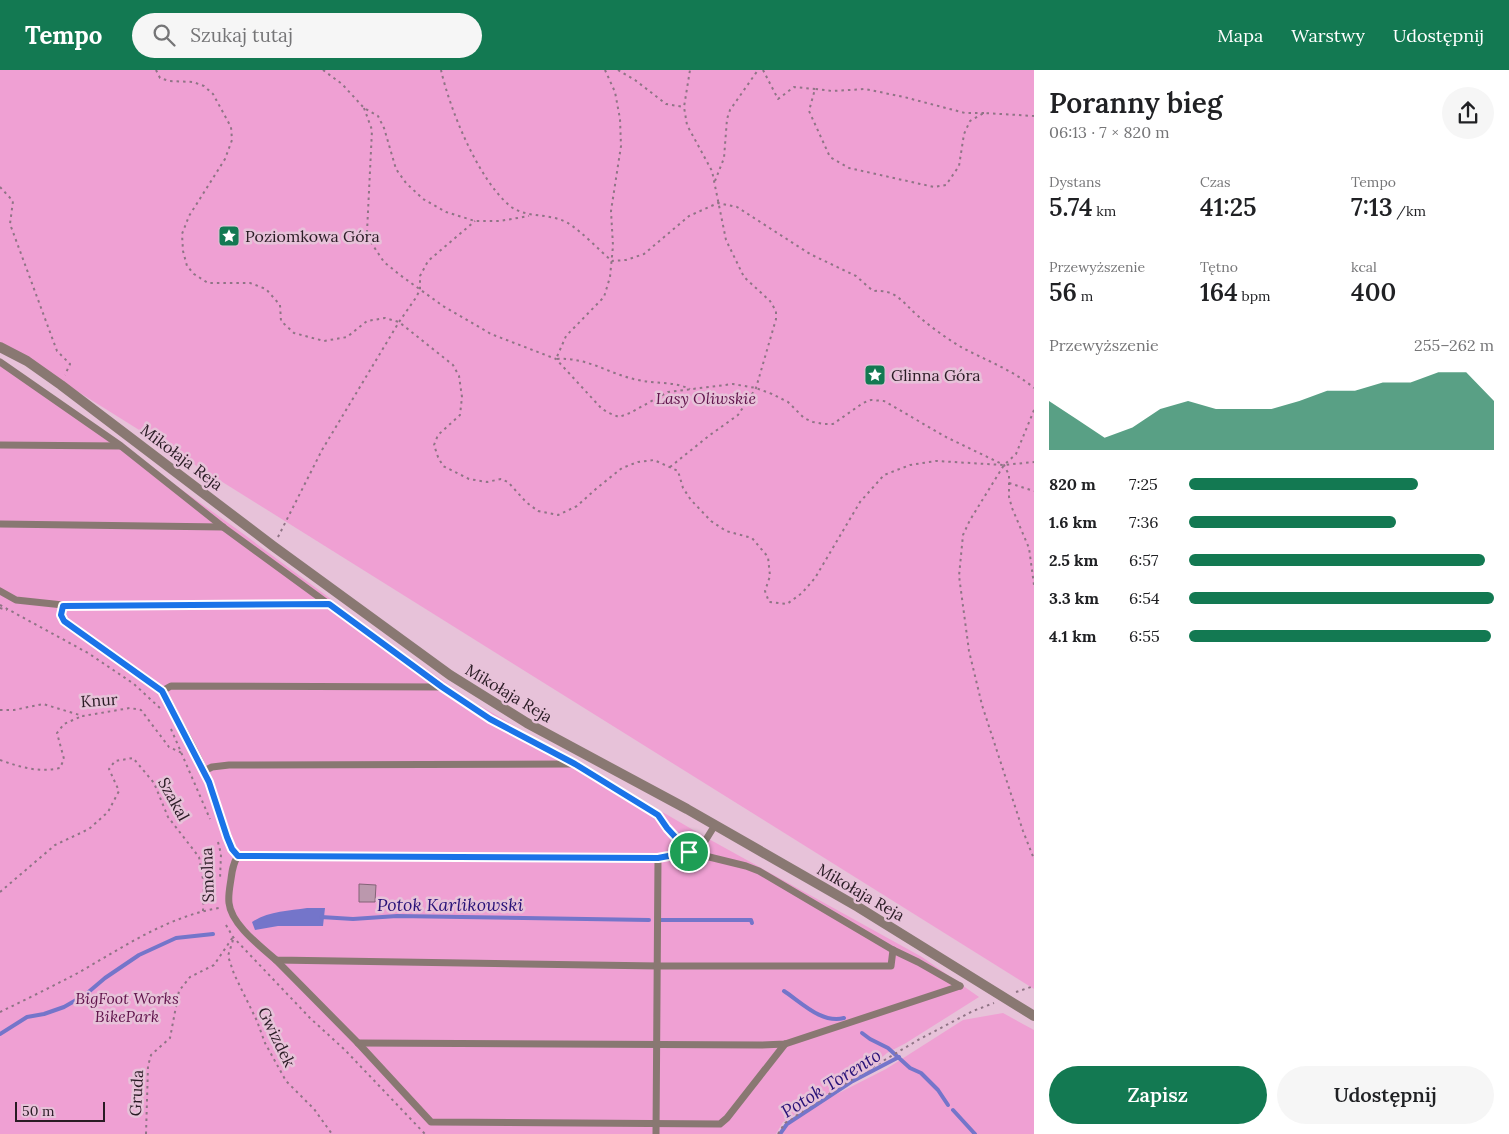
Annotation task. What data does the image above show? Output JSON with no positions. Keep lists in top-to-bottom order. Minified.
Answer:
{"streets":{"street":["Mikołaja Reja"],"path":["Knur","Szakal","Smolna","Gwizdek","Gruda"]},"crossings":[["Smolna","Gwizdek"],["Smolna","Gruda"],["Gwizdek","Gruda"]],"water":["Potok Karlikowski","Potok Torento"],"parks":["Lasy Oliwskie","BigFoot Works BikePark"],"places":{"place":["Poziomkowa Góra","Glinna Góra"]},"scale_bar":"50 m","page":{"header":"Tempo","search":"Szukaj tutaj","nav":["Mapa","Warstwy","Udostępnij"],"heading":["Poranny bieg","06:13 · 7 × 820 m"],"stats":[["Dystans","5.74 km"],["Czas","41:25"],["Tempo","7:13 /km"],["Przewyższenie","56 m"],["Tętno","164 bpm"],["kcal","400"]],"chart":["Przewyższenie","255–262 m"],"list":[{"name":"820 m","note":"7:25"},{"name":"1.6 km","note":"7:36"},{"name":"2.5 km","note":"6:57"},{"name":"3.3 km","note":"6:54"},{"name":"4.1 km","note":"6:55"}],"buttons":["Zapisz","Udostępnij"],"scale":"50 m"}}
